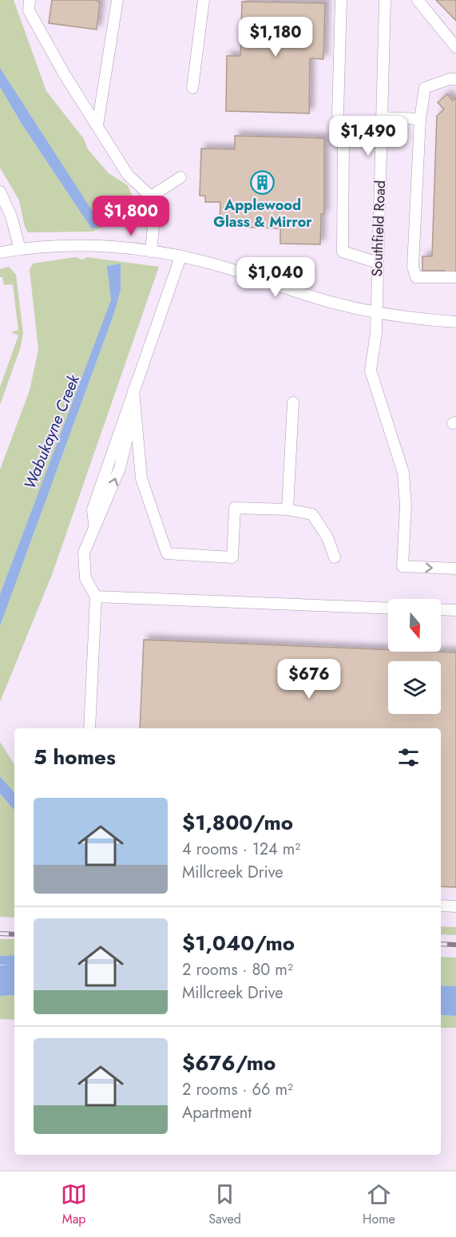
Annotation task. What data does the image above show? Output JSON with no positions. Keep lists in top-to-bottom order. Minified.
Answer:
{"streets":{"street":["Southfield Road"]},"one_way":["Southfield Road"],"water":["Wabukayne Creek"],"places":{"building":["Applewood Glass & Mirror"]},"north":"bottom","page":{"price":["$1,180","$1,490","$1,800","$1,040","$676"],"heading":"5 homes","list":[{"name":"$1,800/mo","note":"4 rooms · 124 m² · Millcreek Drive"},{"name":"$1,040/mo","note":"2 rooms · 80 m² · Millcreek Drive"},{"name":"$676/mo","note":"2 rooms · 66 m² · Apartment"}],"tabs":["Map","Saved","Home"]}}
